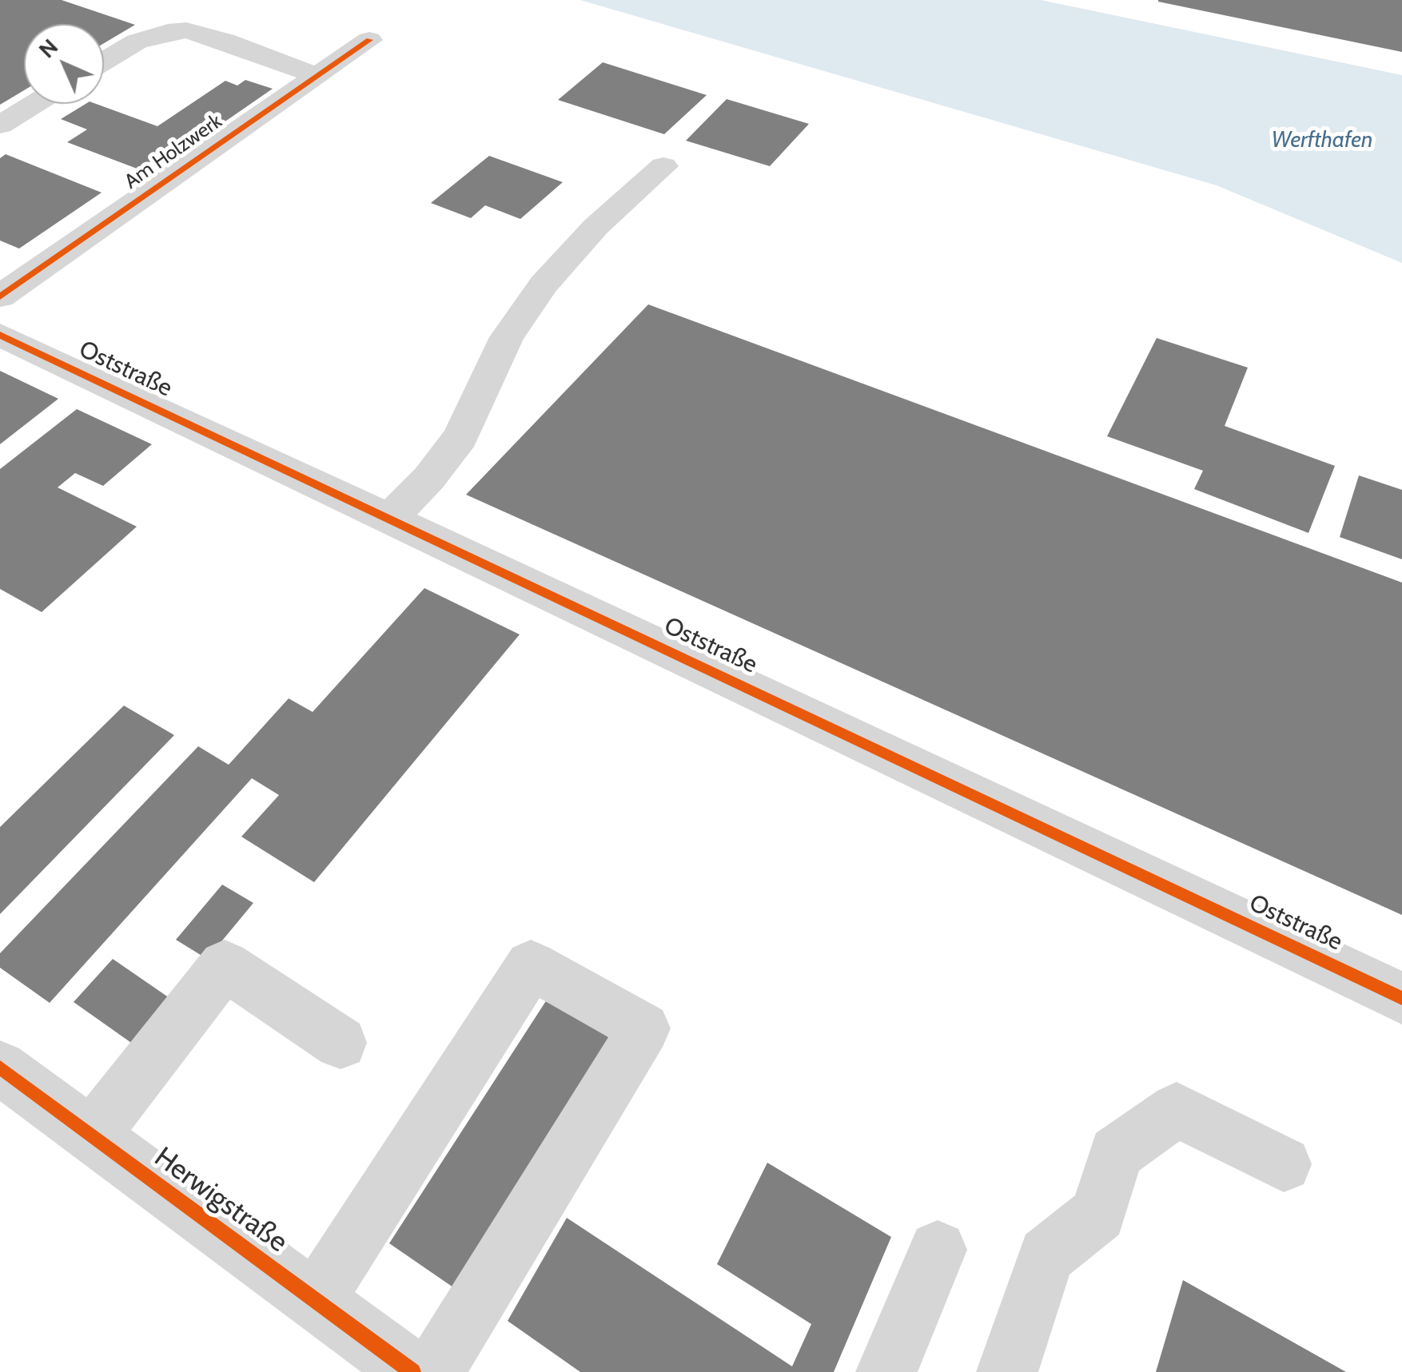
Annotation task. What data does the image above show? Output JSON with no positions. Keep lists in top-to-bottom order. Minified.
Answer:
{"streets":{"street":["Am Holzwerk","Oststraße","Herwigstraße"]},"water":["Werfthafen"],"north":"top left"}
